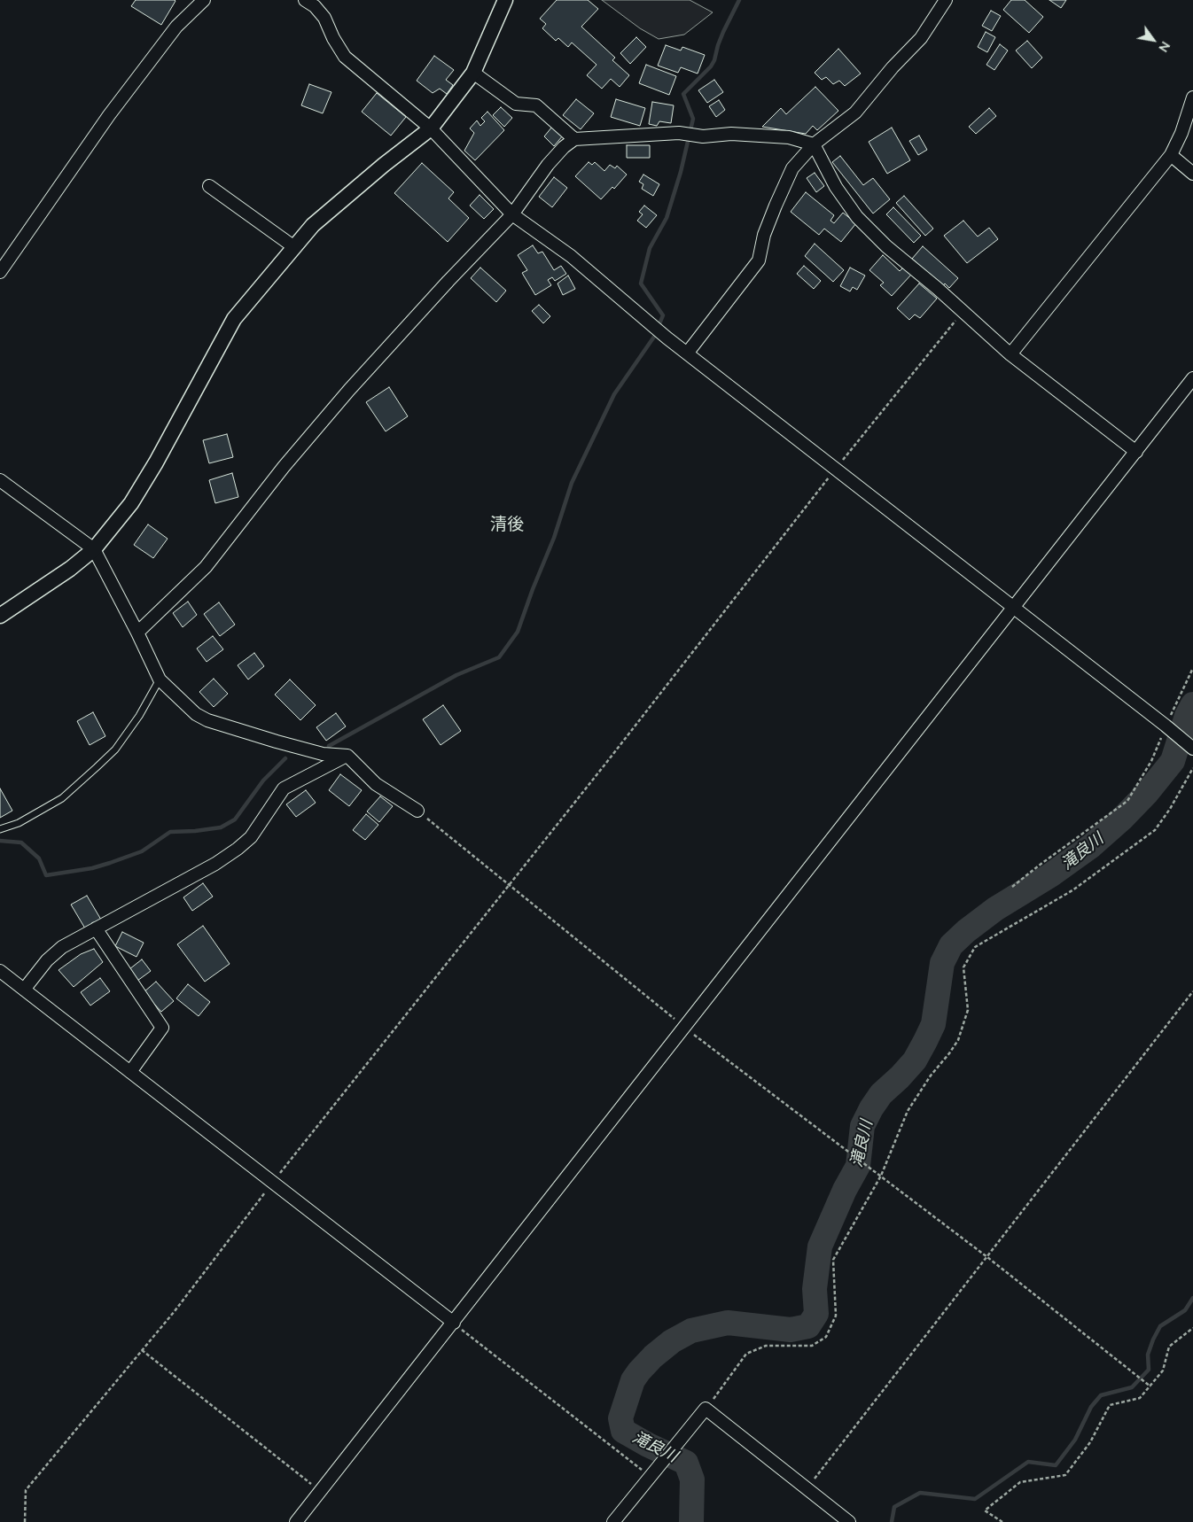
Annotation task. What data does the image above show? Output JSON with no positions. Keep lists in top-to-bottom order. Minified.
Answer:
{"districts":["清後"],"water":["滝良川"],"north":"bottom right"}
